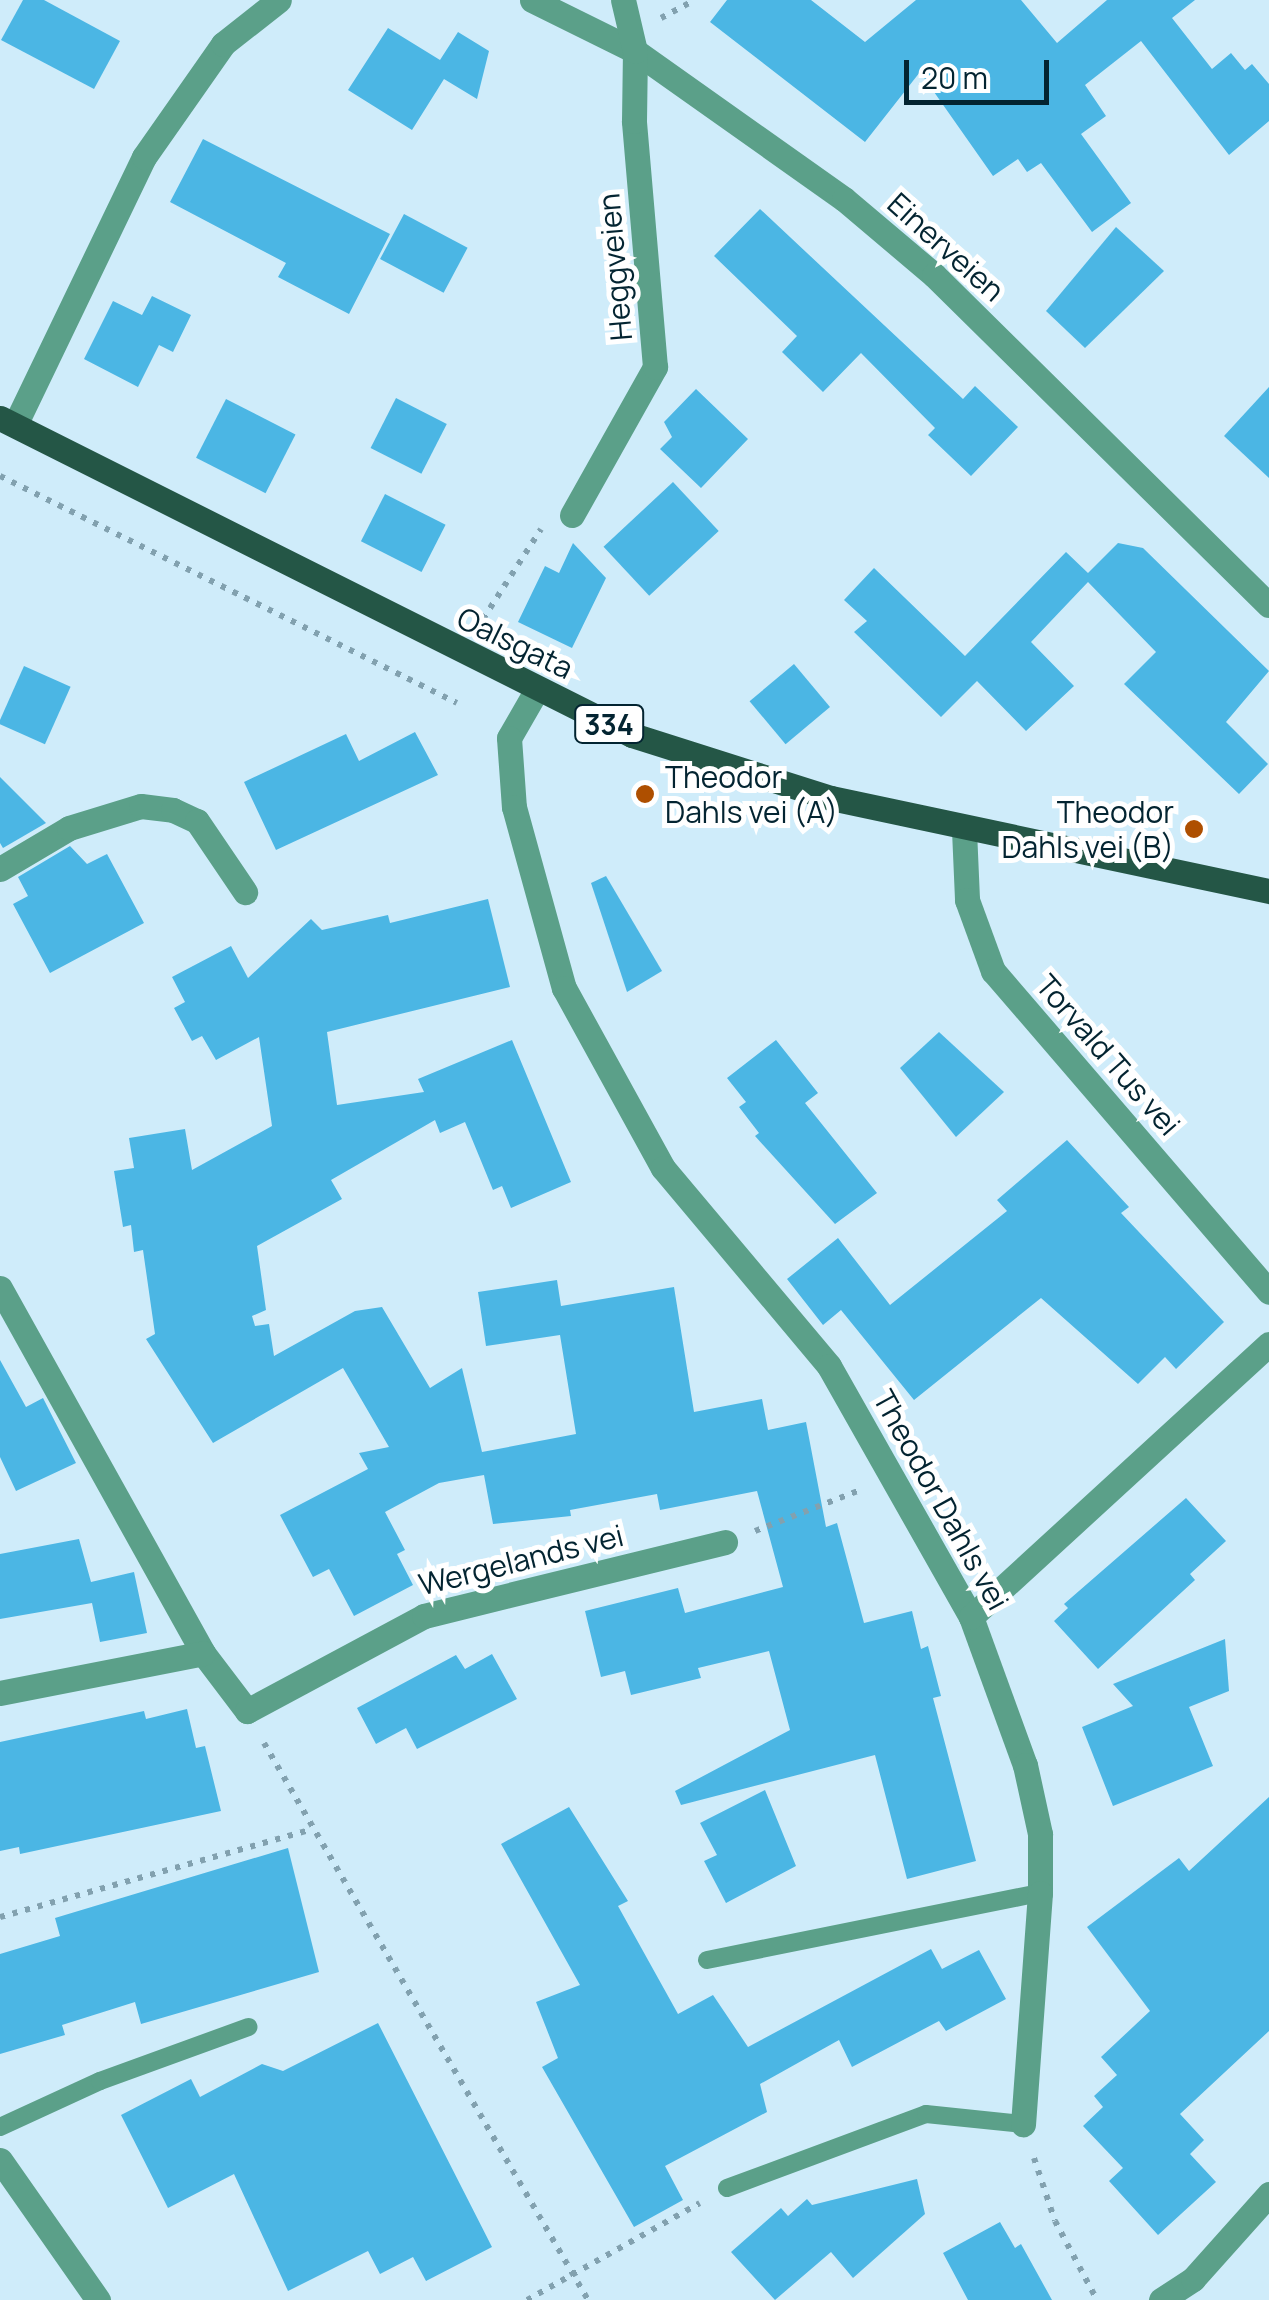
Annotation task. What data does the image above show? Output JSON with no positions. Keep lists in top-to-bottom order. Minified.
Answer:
{"streets":{"main road":["Oalsgata","334"],"street":["Einerveien","Heggveien","Torvald Tus vei","Theodor Dahls vei","Wergelands vei"]},"crossings":[["Einerveien","Heggveien"],["Oalsgata","Torvald Tus vei"],["Oalsgata","Theodor Dahls vei"]],"places":["Theodor Dahls vei (A)","Theodor Dahls vei (B)"],"scale_bar":"20 m"}
